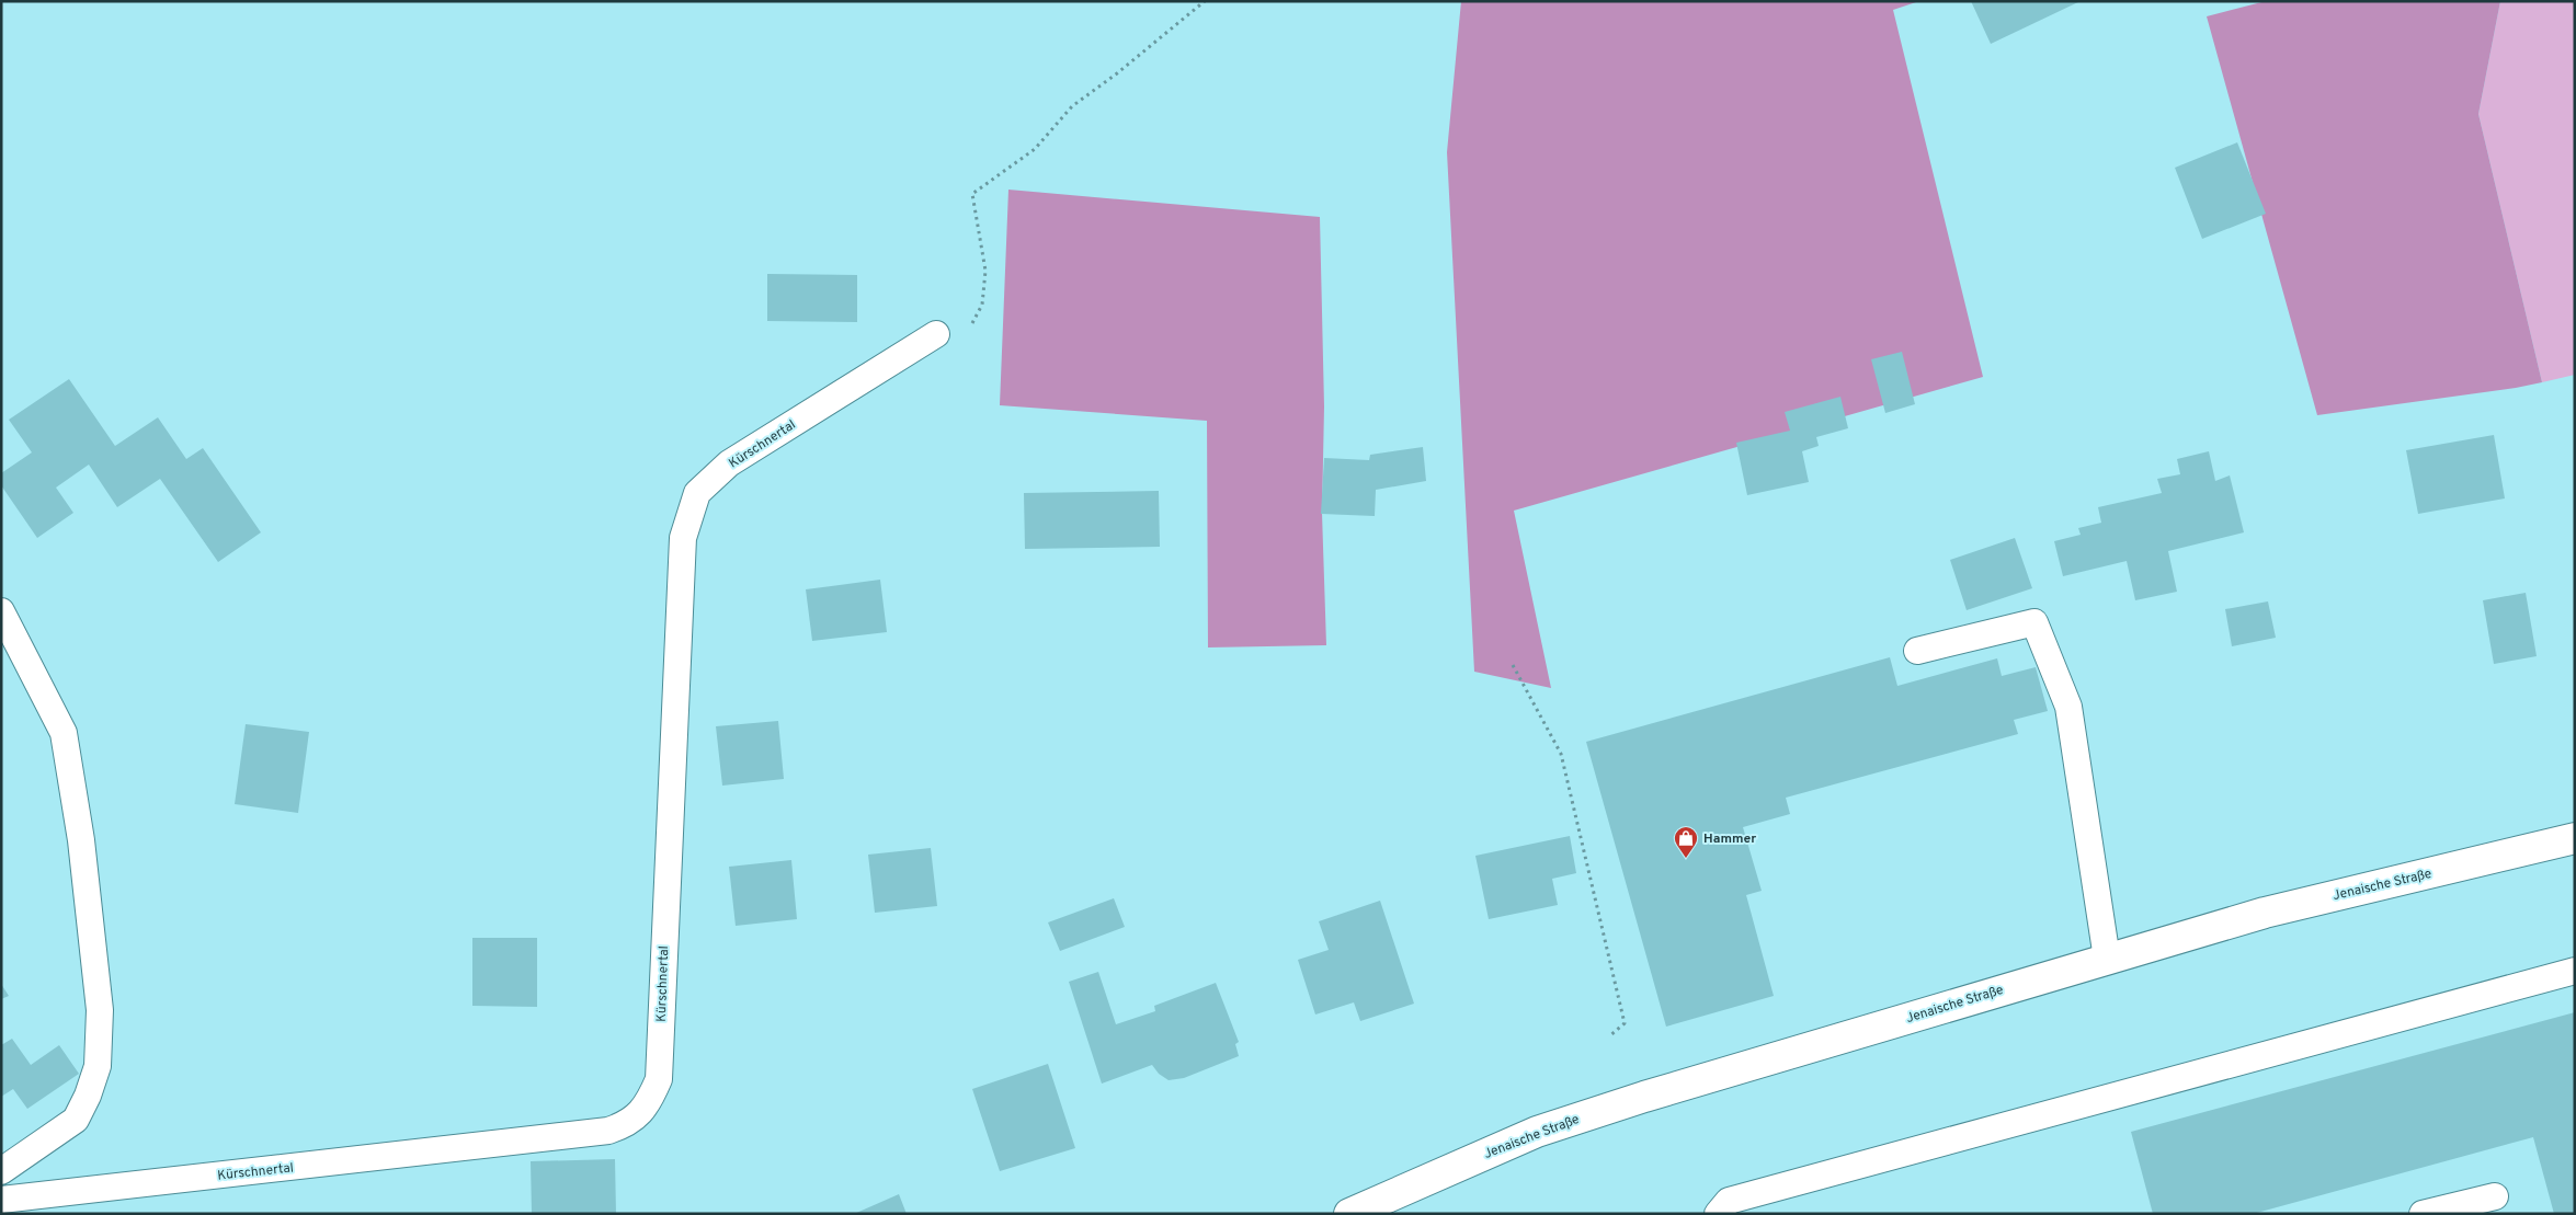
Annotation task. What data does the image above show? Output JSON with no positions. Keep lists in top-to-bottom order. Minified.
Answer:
{"streets":{"main road":["Jenaische Straße"],"lane":["Kürschnertal"]},"places":{"shop":["Hammer"]}}
